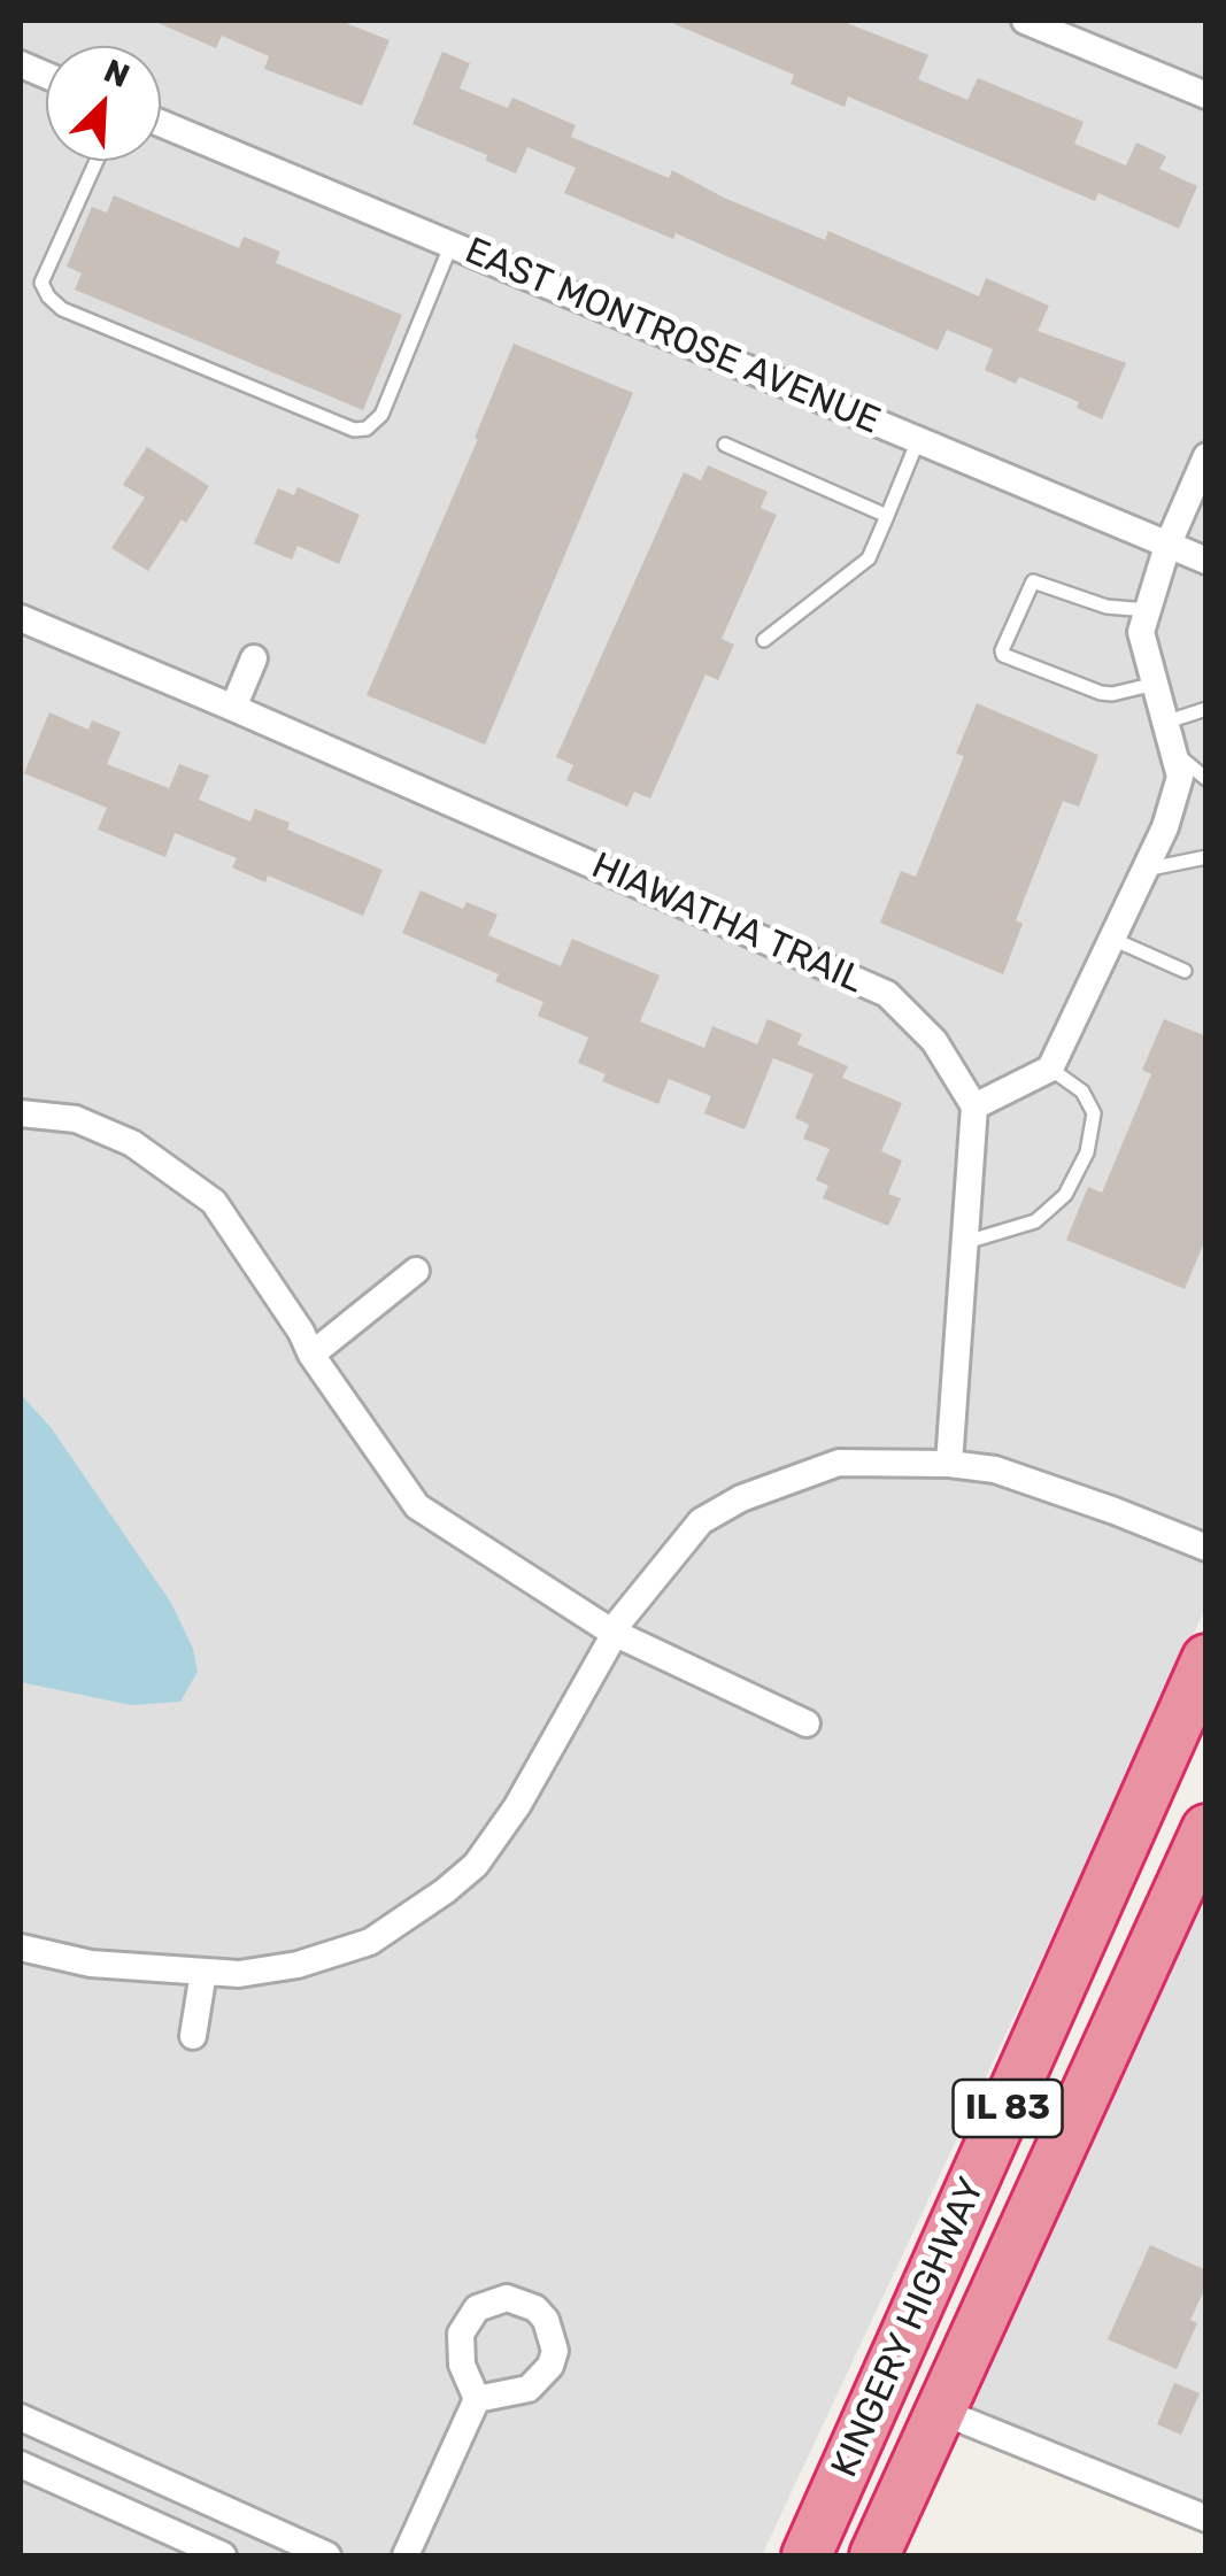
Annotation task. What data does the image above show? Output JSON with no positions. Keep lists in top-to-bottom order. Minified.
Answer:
{"streets":{"highway":["IL 83","KINGERY HIGHWAY"],"street":["EAST MONTROSE AVENUE","HIAWATHA TRAIL"]},"north":"top right"}
